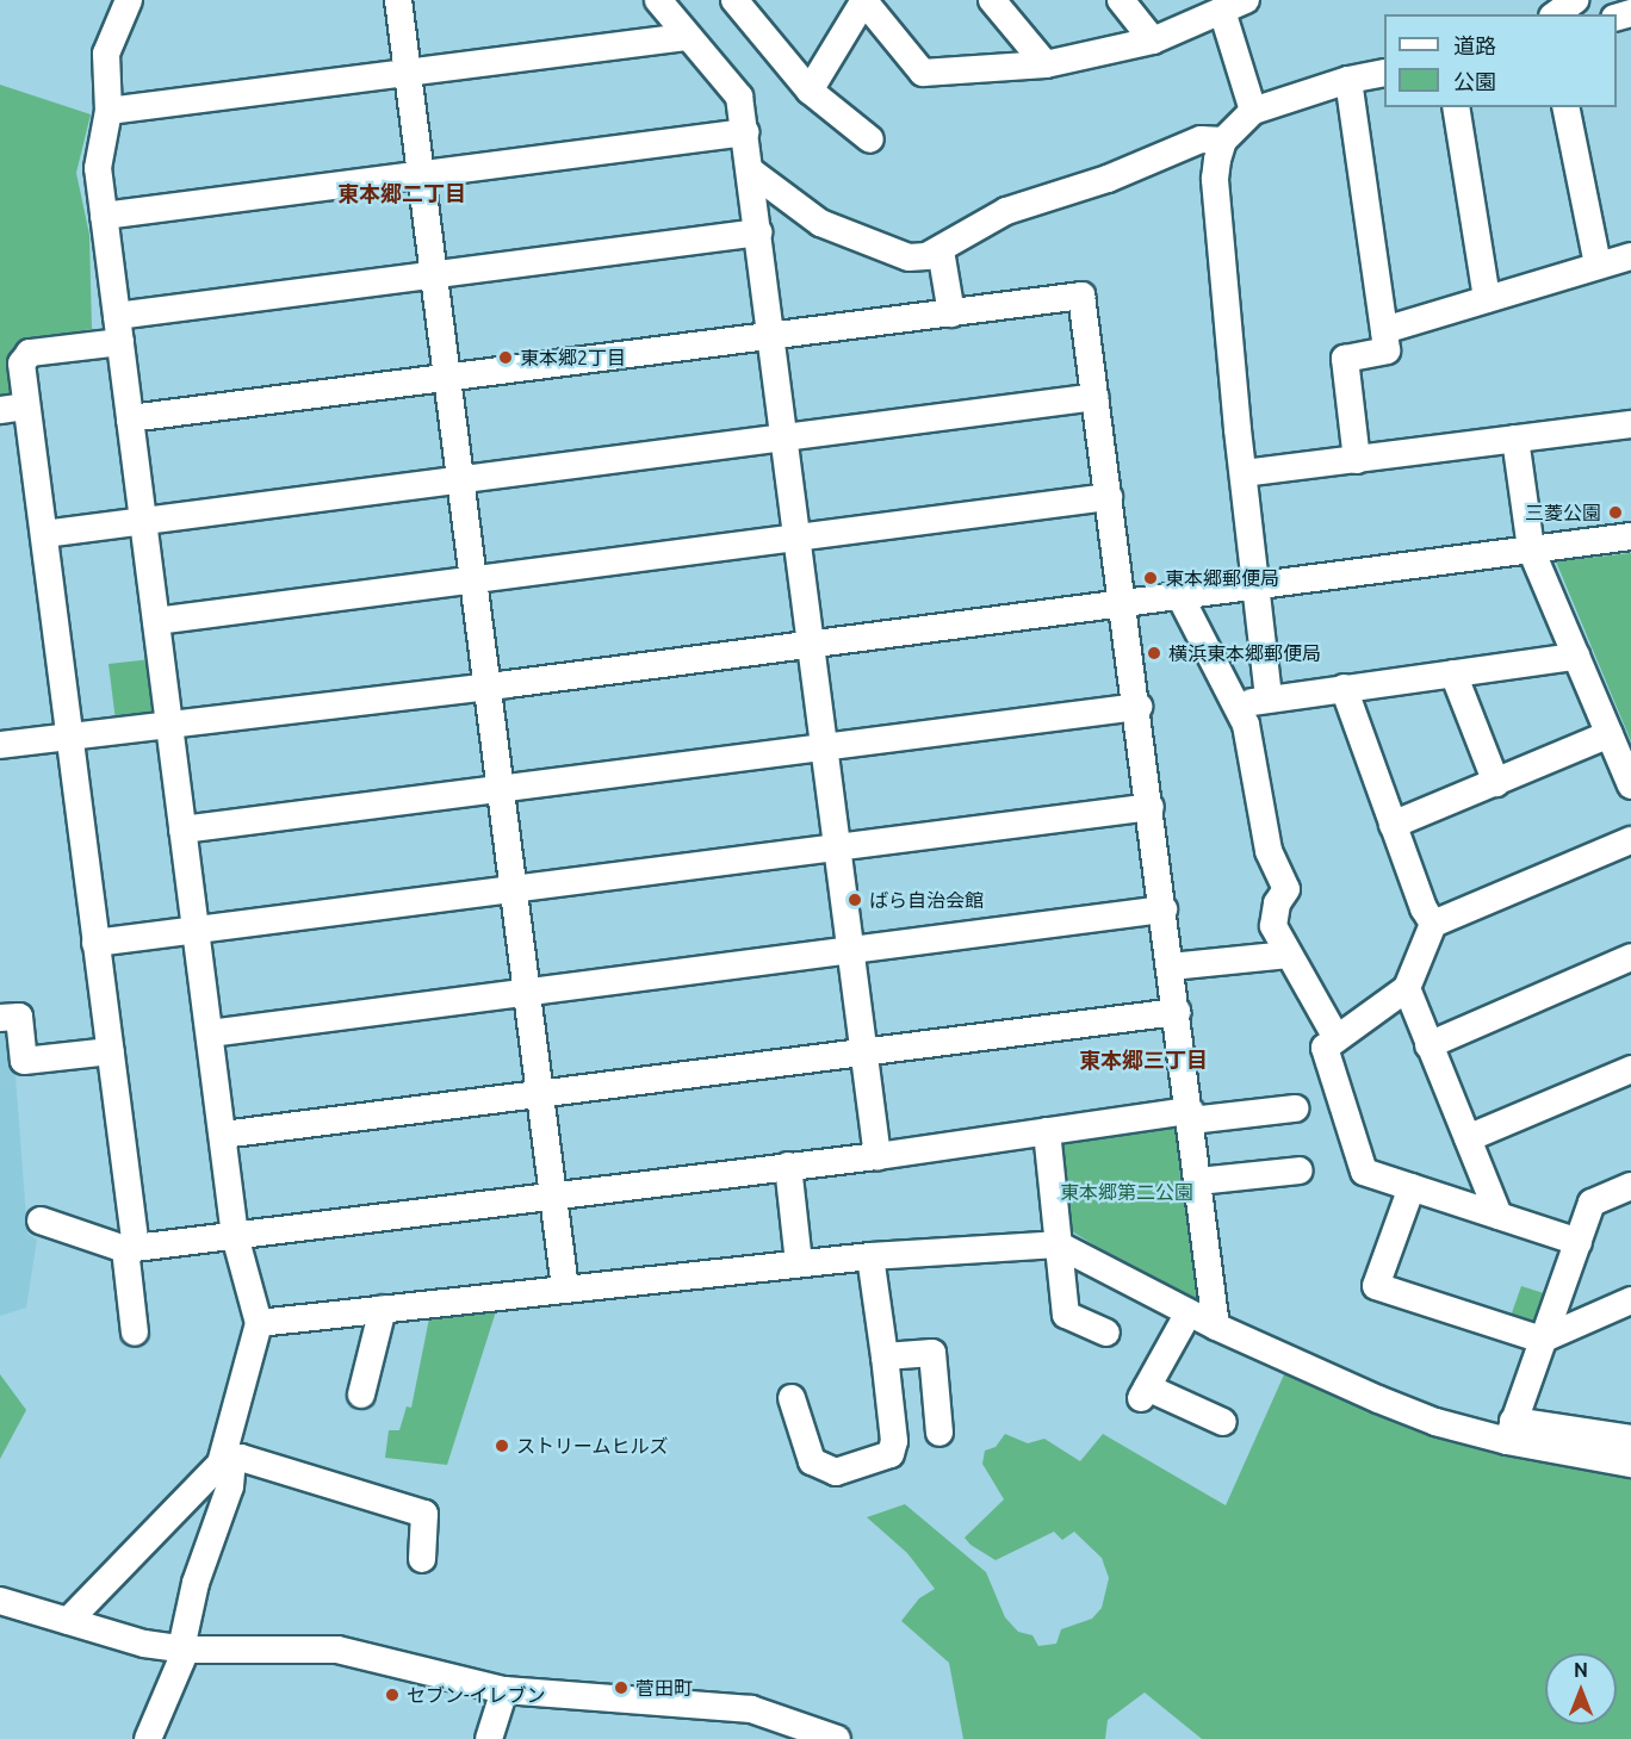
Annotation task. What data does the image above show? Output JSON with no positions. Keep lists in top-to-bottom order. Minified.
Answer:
{"districts":["東本郷二丁目","東本郷三丁目"],"parks":["東本郷第二公園"],"places":["東本郷2丁目","三菱公園","東本郷郵便局","横浜東本郷郵便局","ばら自治会館","ストリームヒルズ","菅田町","セブン-イレブン"],"legend":["道路","公園"],"north":"top"}
